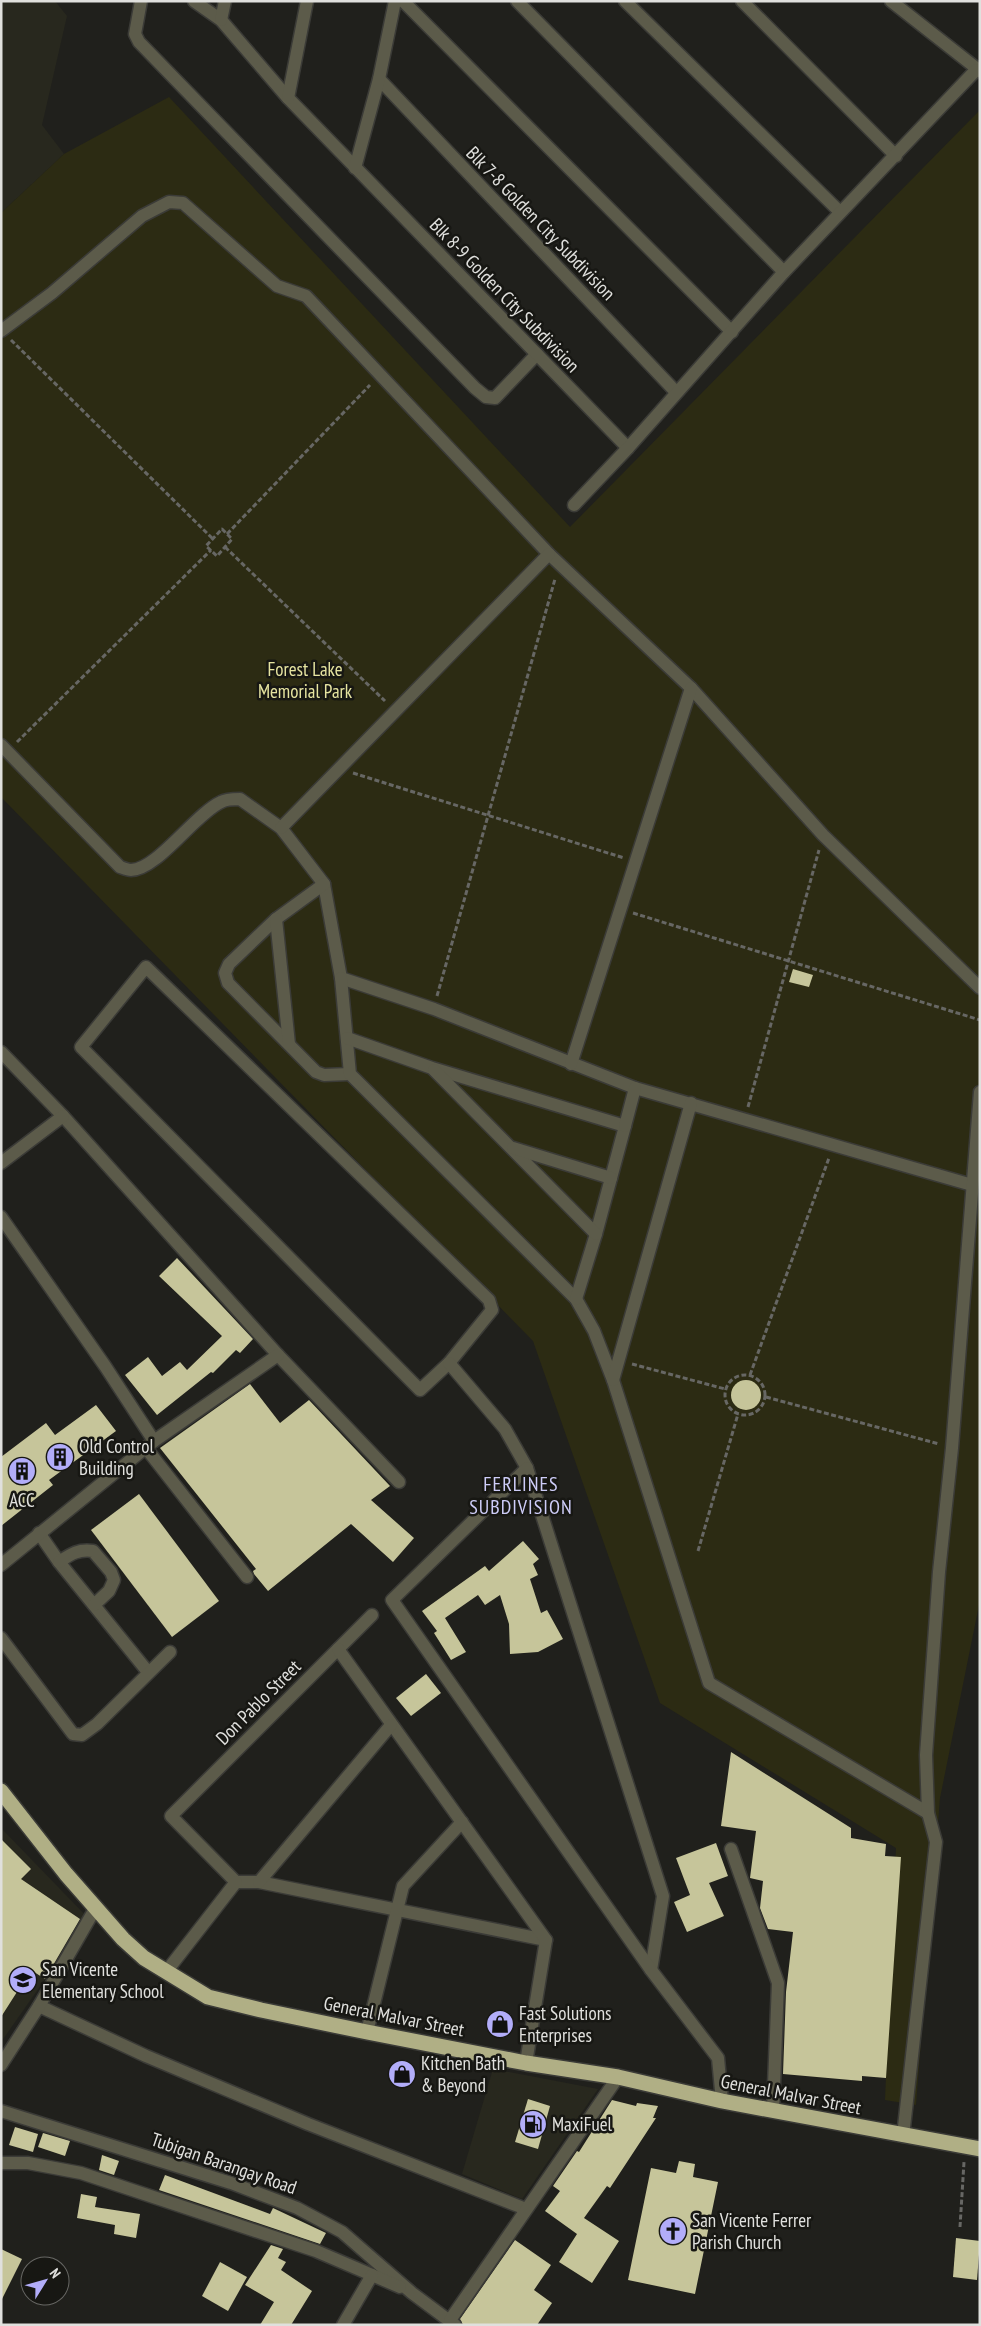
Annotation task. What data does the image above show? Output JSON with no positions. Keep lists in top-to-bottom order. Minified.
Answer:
{"streets":{"highway":["General Malvar Street"],"street":["Blk 7-8 Golden City Subdivision","Blk 8-9 Golden City Subdivision","Don Pablo Street","Tubigan Barangay Road"]},"districts":["FERLINES SUBDIVISION"],"parks":["Forest Lake Memorial Park"],"places":{"building":["Old Control Building","ACC"],"school or university":["San Vicente Elementary School"],"shop":["Fast Solutions Enterprises","Kitchen Bath & Beyond"],"fuel station":["MaxiFuel"],"church":["San Vicente Ferrer Parish Church"]},"north":"top right"}
